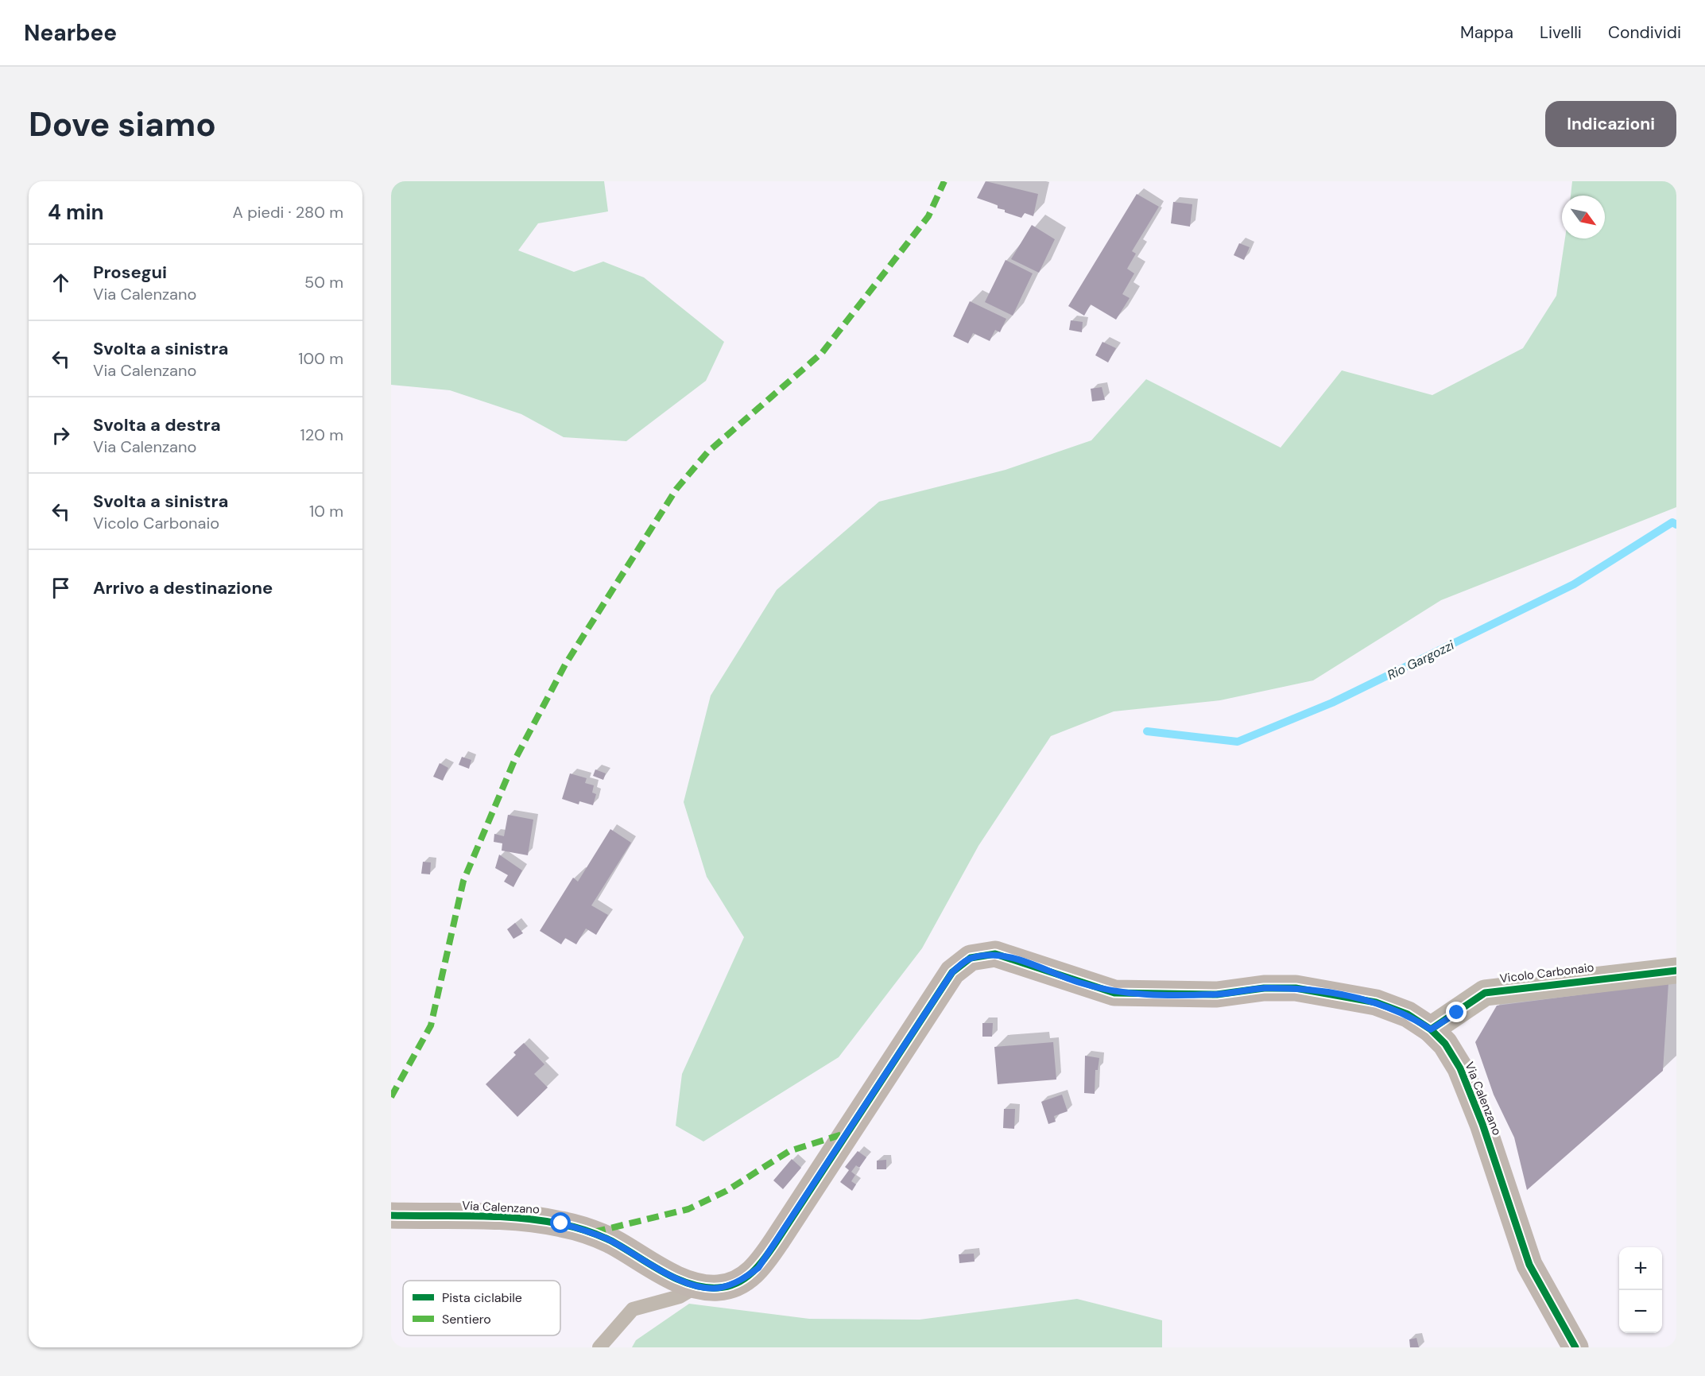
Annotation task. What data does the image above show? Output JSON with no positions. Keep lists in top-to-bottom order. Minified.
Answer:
{"streets":{"street":["Vicolo Carbonaio","Via Calenzano"]},"crossings":[["Vicolo Carbonaio","Via Calenzano"]],"water":["Rio Gargozzi"],"legend":["Pista ciclabile","Sentiero"],"north":"bottom right","page":{"header":"Nearbee","nav":["Mappa","Livelli","Condividi"],"buttons":"Indicazioni","title":"Dove siamo","heading":["4 min","A piedi · 280 m"],"list":[["Prosegui","Via Calenzano","50 m"],["Svolta a sinistra","Via Calenzano","100 m"],["Svolta a destra","Via Calenzano","120 m"],["Svolta a sinistra","Vicolo Carbonaio","10 m"],"Arrivo a destinazione"],"map_buttons":["+","−"]}}
